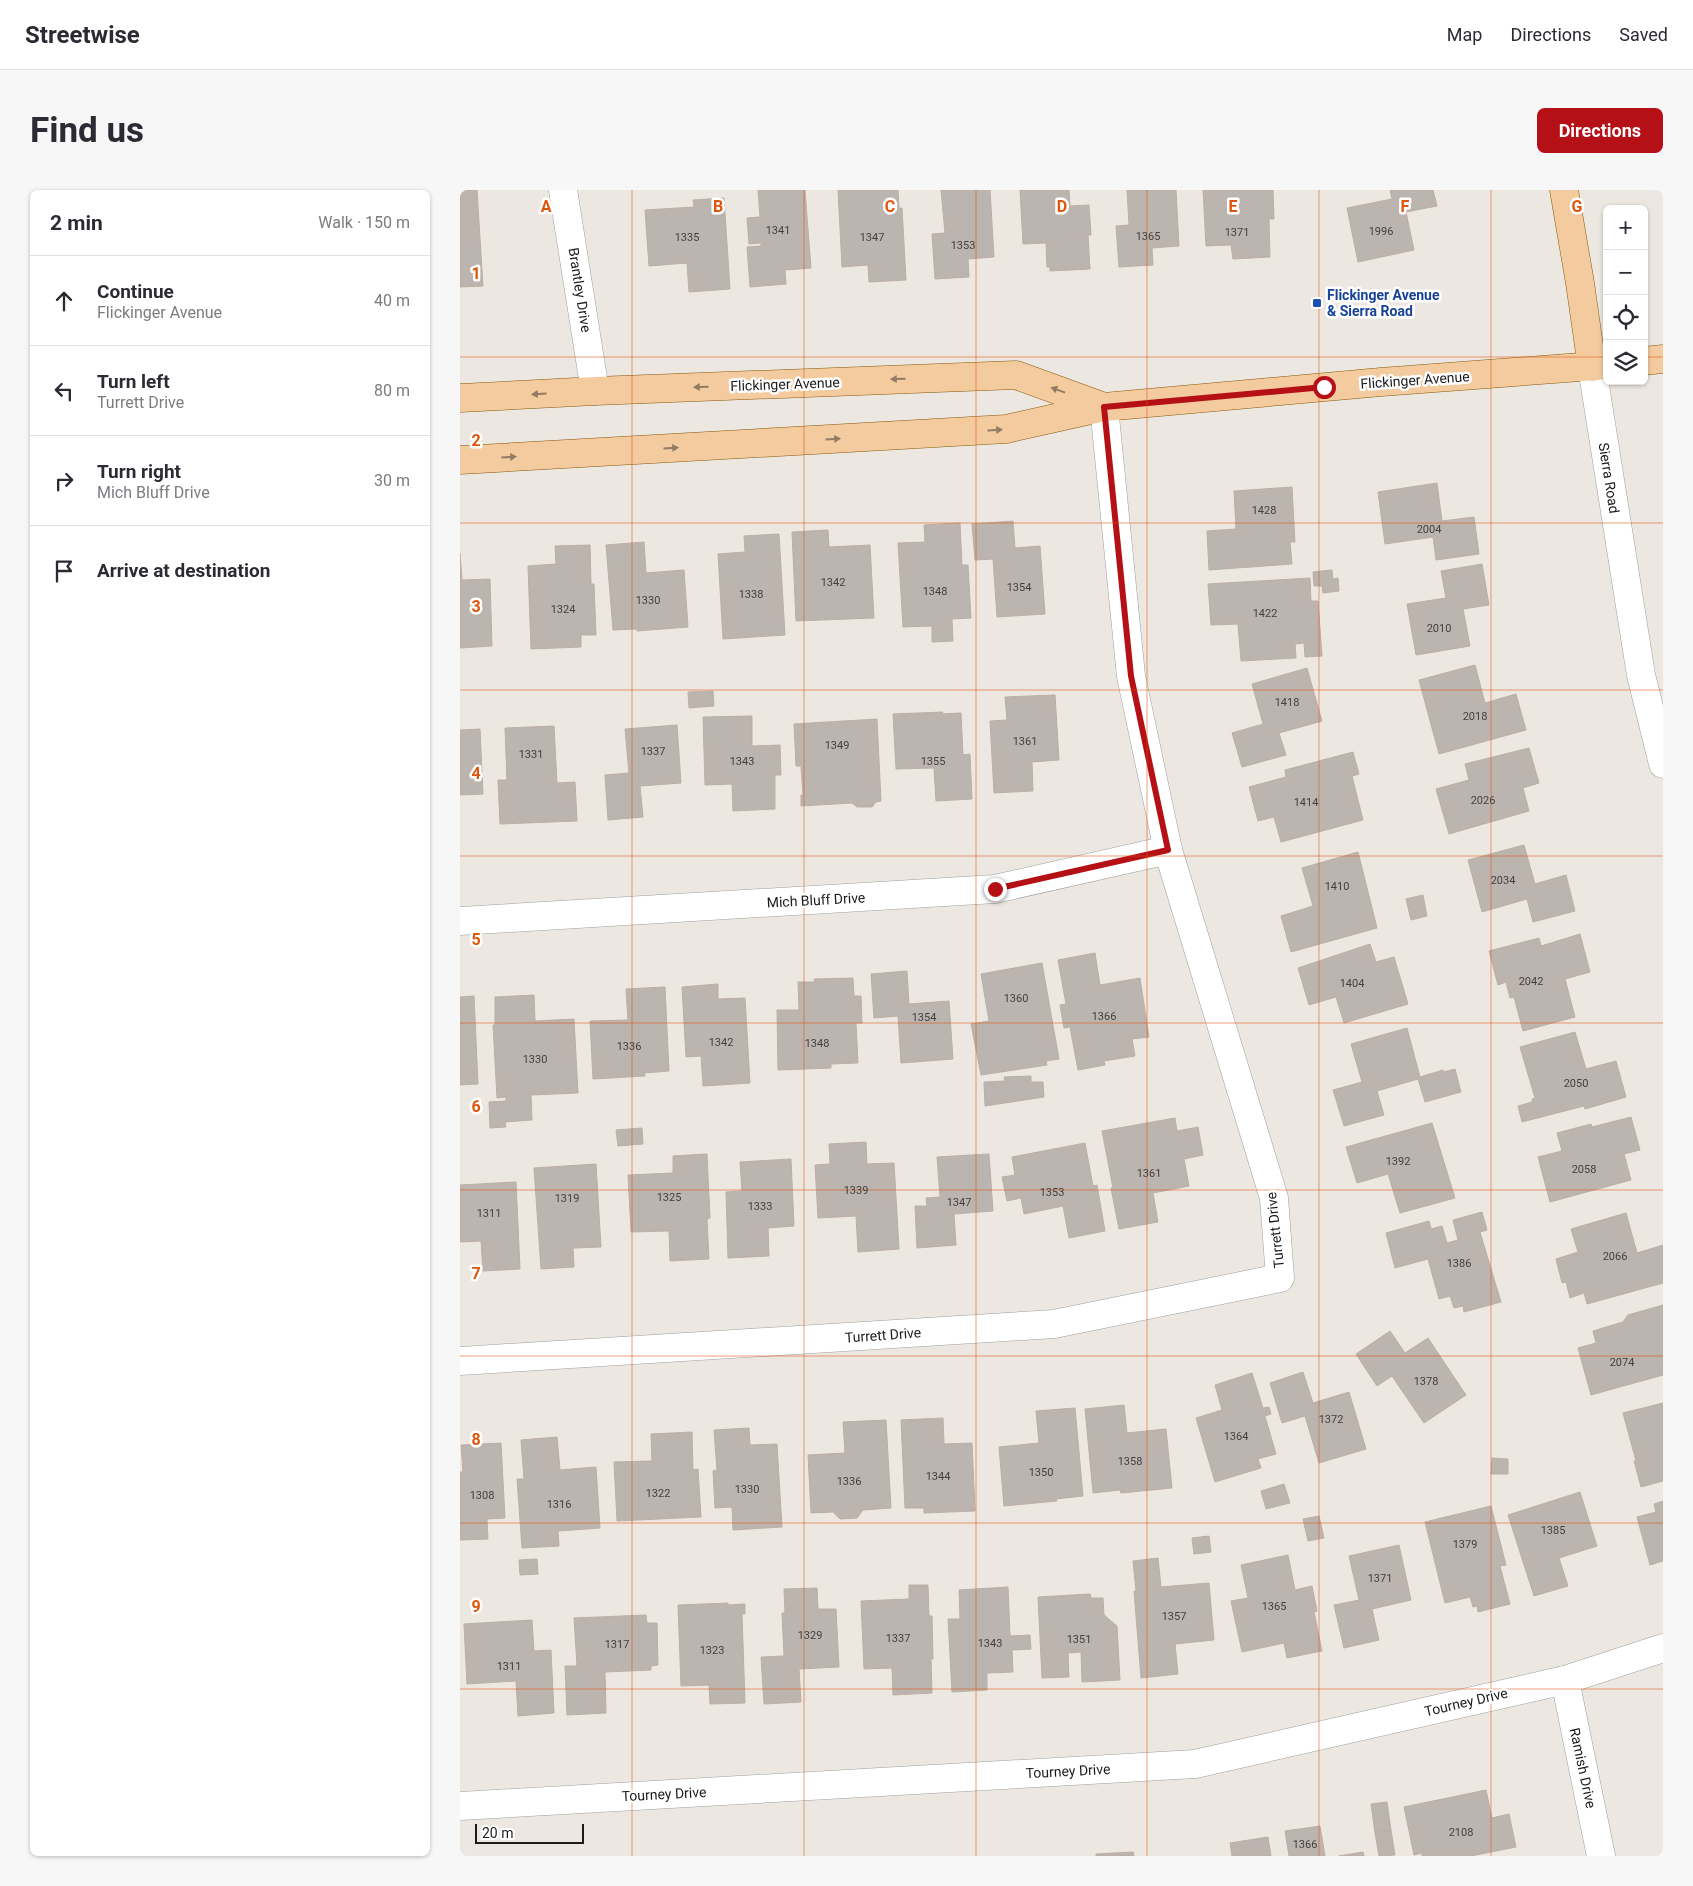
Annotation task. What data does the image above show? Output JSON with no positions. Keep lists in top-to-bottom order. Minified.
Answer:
{"streets":{"main road":["Flickinger Avenue","Sierra Road"],"street":["Brantley Drive","Mich Bluff Drive","Turrett Drive","Tourney Drive","Ramish Drive"]},"crossings":[["Brantley Drive","Flickinger Avenue"],["Flickinger Avenue","Sierra Road"],["Flickinger Avenue","Turrett Drive"],["Mich Bluff Drive","Turrett Drive"],["Tourney Drive","Ramish Drive"]],"places":{"transit":["Flickinger Avenue & Sierra Road"]},"house_numbers":["1341","1996","1371","1365","1335","1347","1353","1428","2004","1342","1354","1348","1338","1330","1324","1422","2010","1418","2018","1361","1349","1337","1331","1343","1355","2026","1414","2034","1410","2042","1404","1360","1366","1354","1342","1348","1336","1330","2050","1392","2058","1361","1339","1353","1325","1319","1347","1333","1311","2066","1386","2074","1378","1372","1364","1358","1350","1344","1336","1330","1322","1308","1316","1385","1379","1371","1365","1357","1329","1337","1351","1343","1317","1323","1311","2108","1366"],"scale_bar":"20 m","page":{"header":"Streetwise","nav":["Map","Directions","Saved"],"buttons":"Directions","title":"Find us","heading":["2 min","Walk · 150 m"],"map_buttons":["+","−"],"list":[["Continue","Flickinger Avenue","40 m"],["Turn left","Turrett Drive","80 m"],["Turn right","Mich Bluff Drive","30 m"],"Arrive at destination"],"scale":"20 m"},"grid":{"columns":["A","B","C","D","E","F","G"],"rows":["1","2","3","4","5","6","7","8","9"]}}
